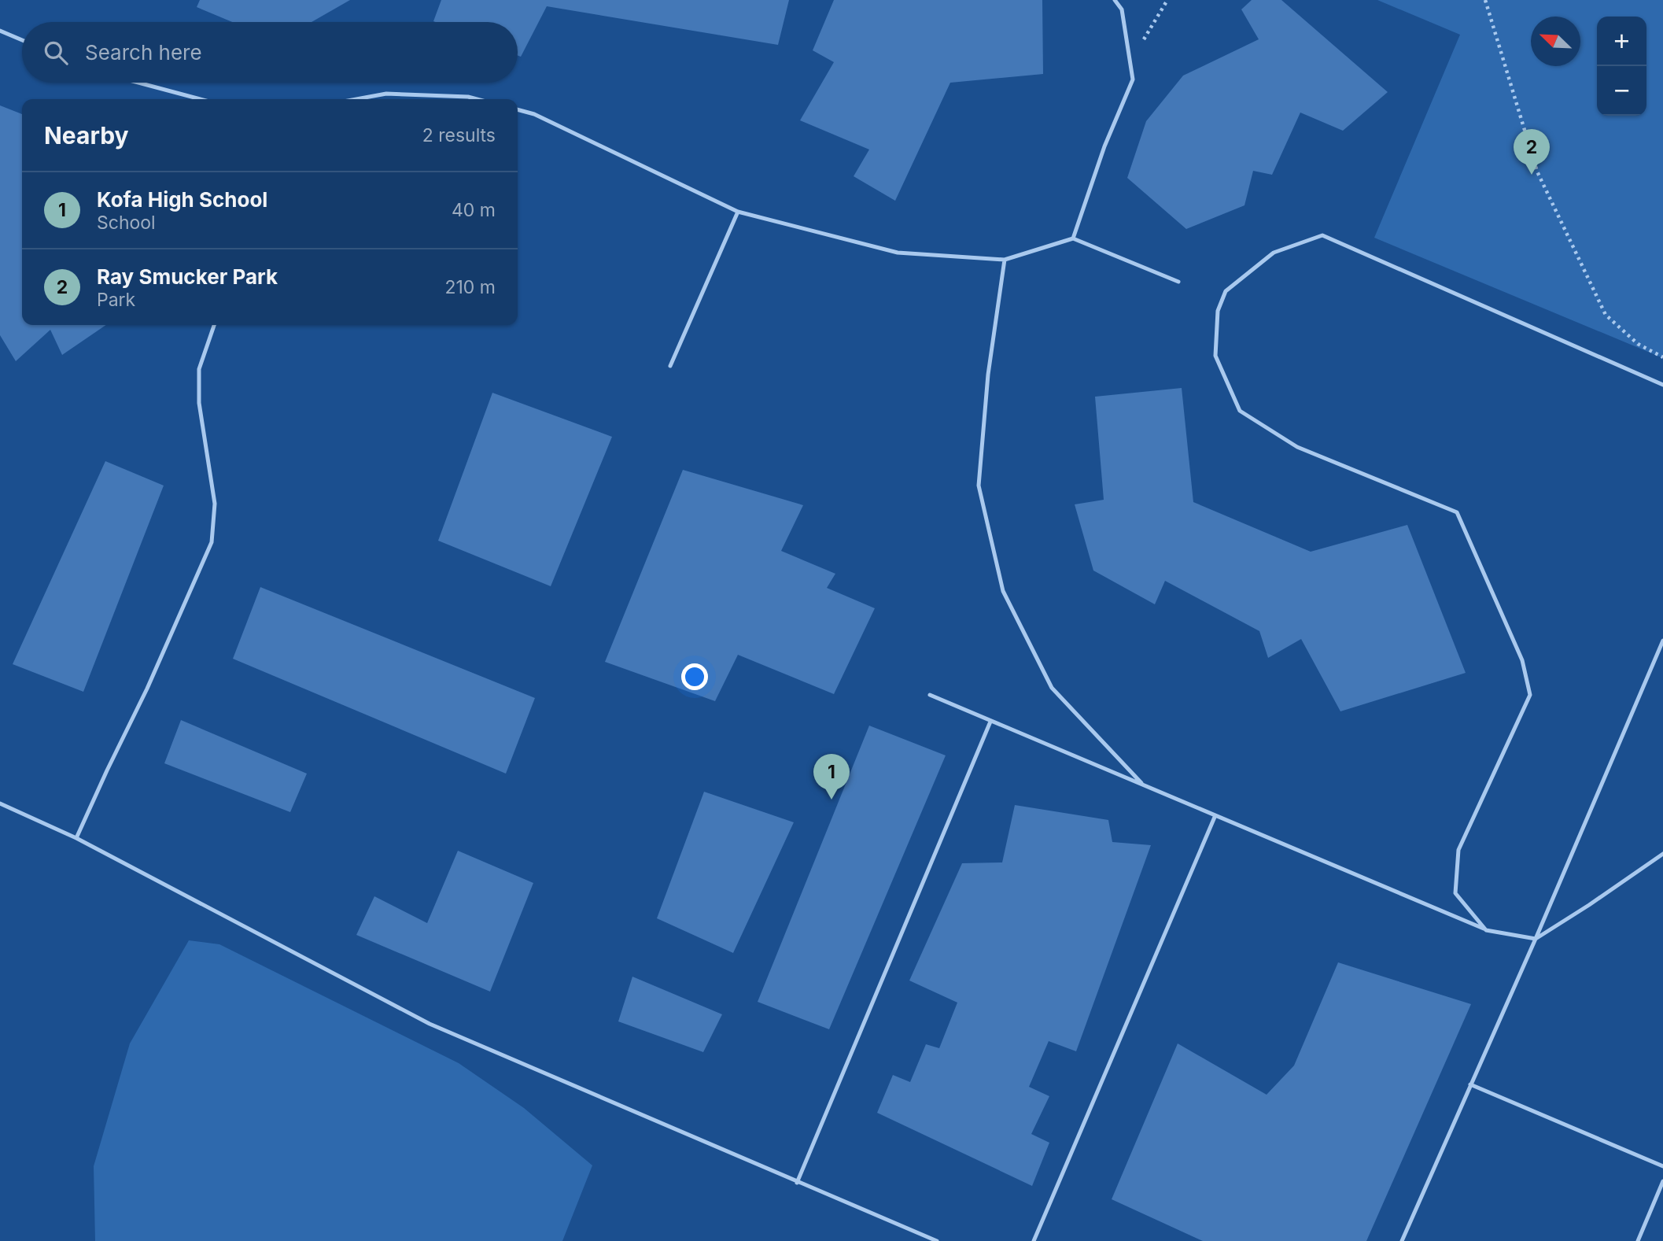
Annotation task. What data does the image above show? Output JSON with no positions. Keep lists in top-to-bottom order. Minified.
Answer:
{"north":"top left","page":{"map_buttons":["+","−"],"search":"Search here","heading":["Nearby","2 results"],"pins":["2","1"],"list":[{"mark":"1","name":"Kofa High School","note":"School","value":"40 m"},{"mark":"2","name":"Ray Smucker Park","note":"Park","value":"210 m"}]}}
